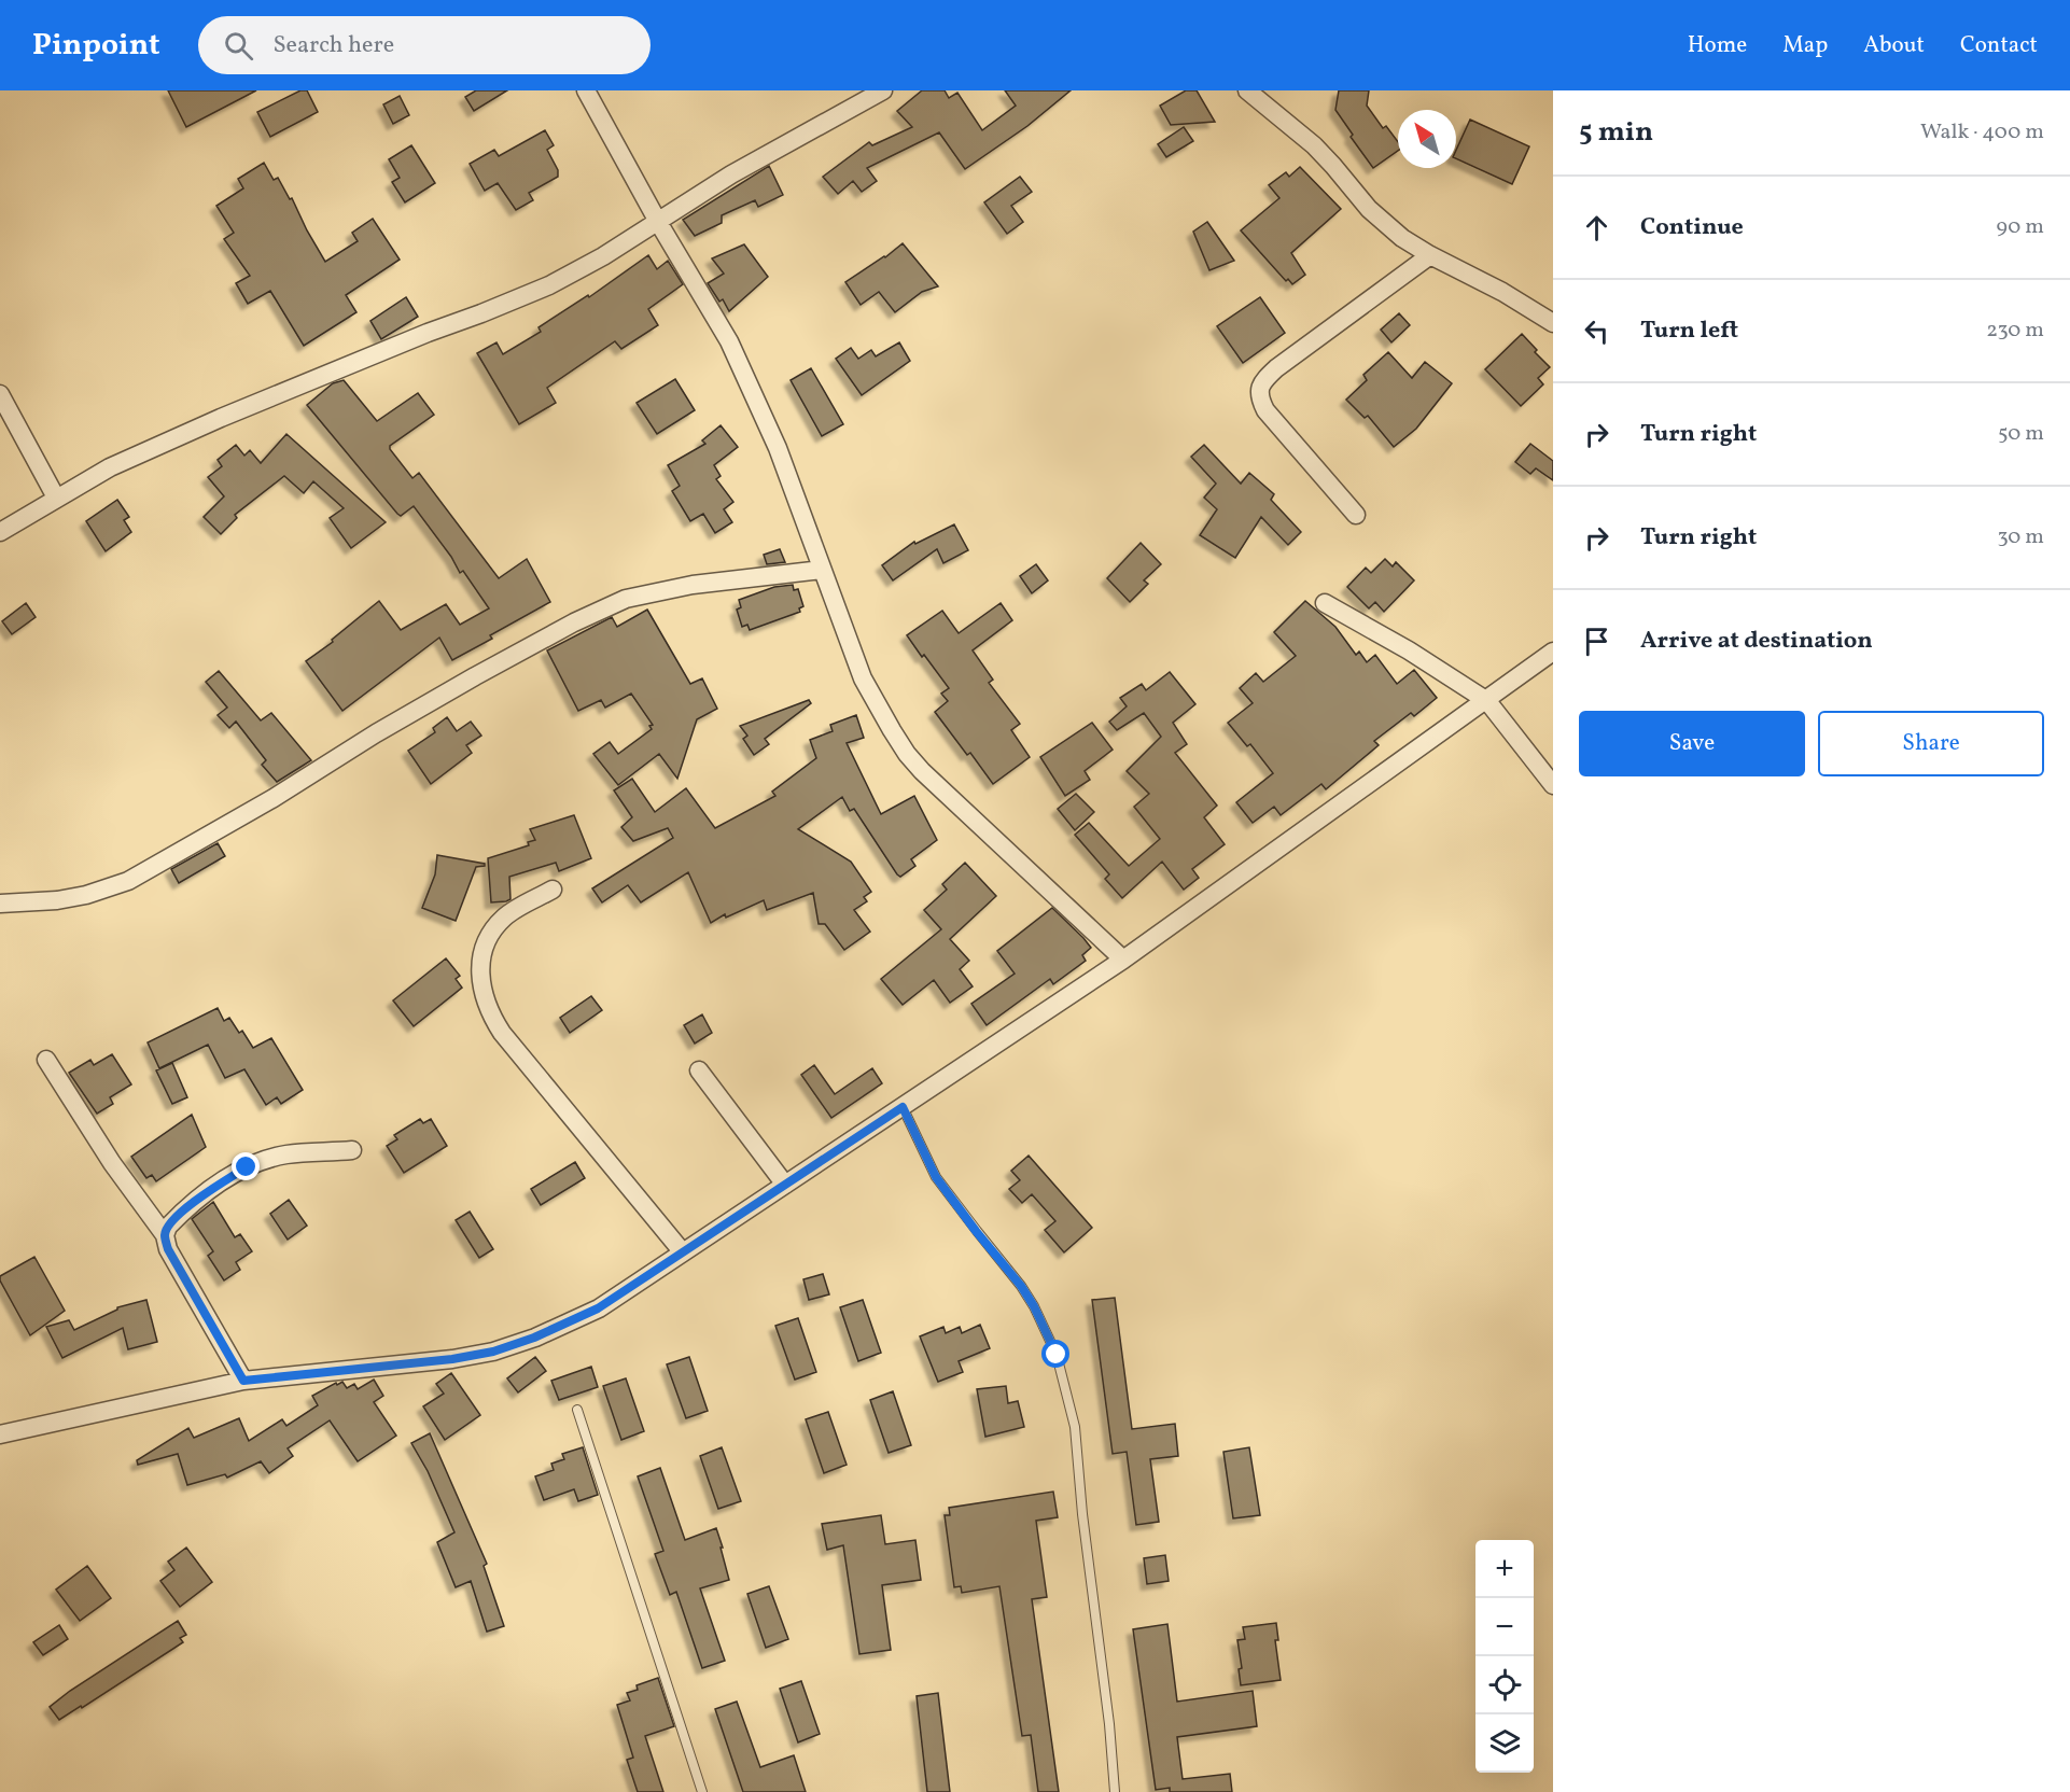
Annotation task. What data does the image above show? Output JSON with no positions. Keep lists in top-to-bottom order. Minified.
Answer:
{"north":"top left","page":{"header":"Pinpoint","search":"Search here","nav":["Home","Map","About","Contact"],"heading":["5 min","Walk · 400 m"],"list":[["Continue","90 m"],["Turn left","230 m"],["Turn right","50 m"],["Turn right","30 m"],"Arrive at destination"],"buttons":["Save","Share"],"map_buttons":["+","−"]}}
